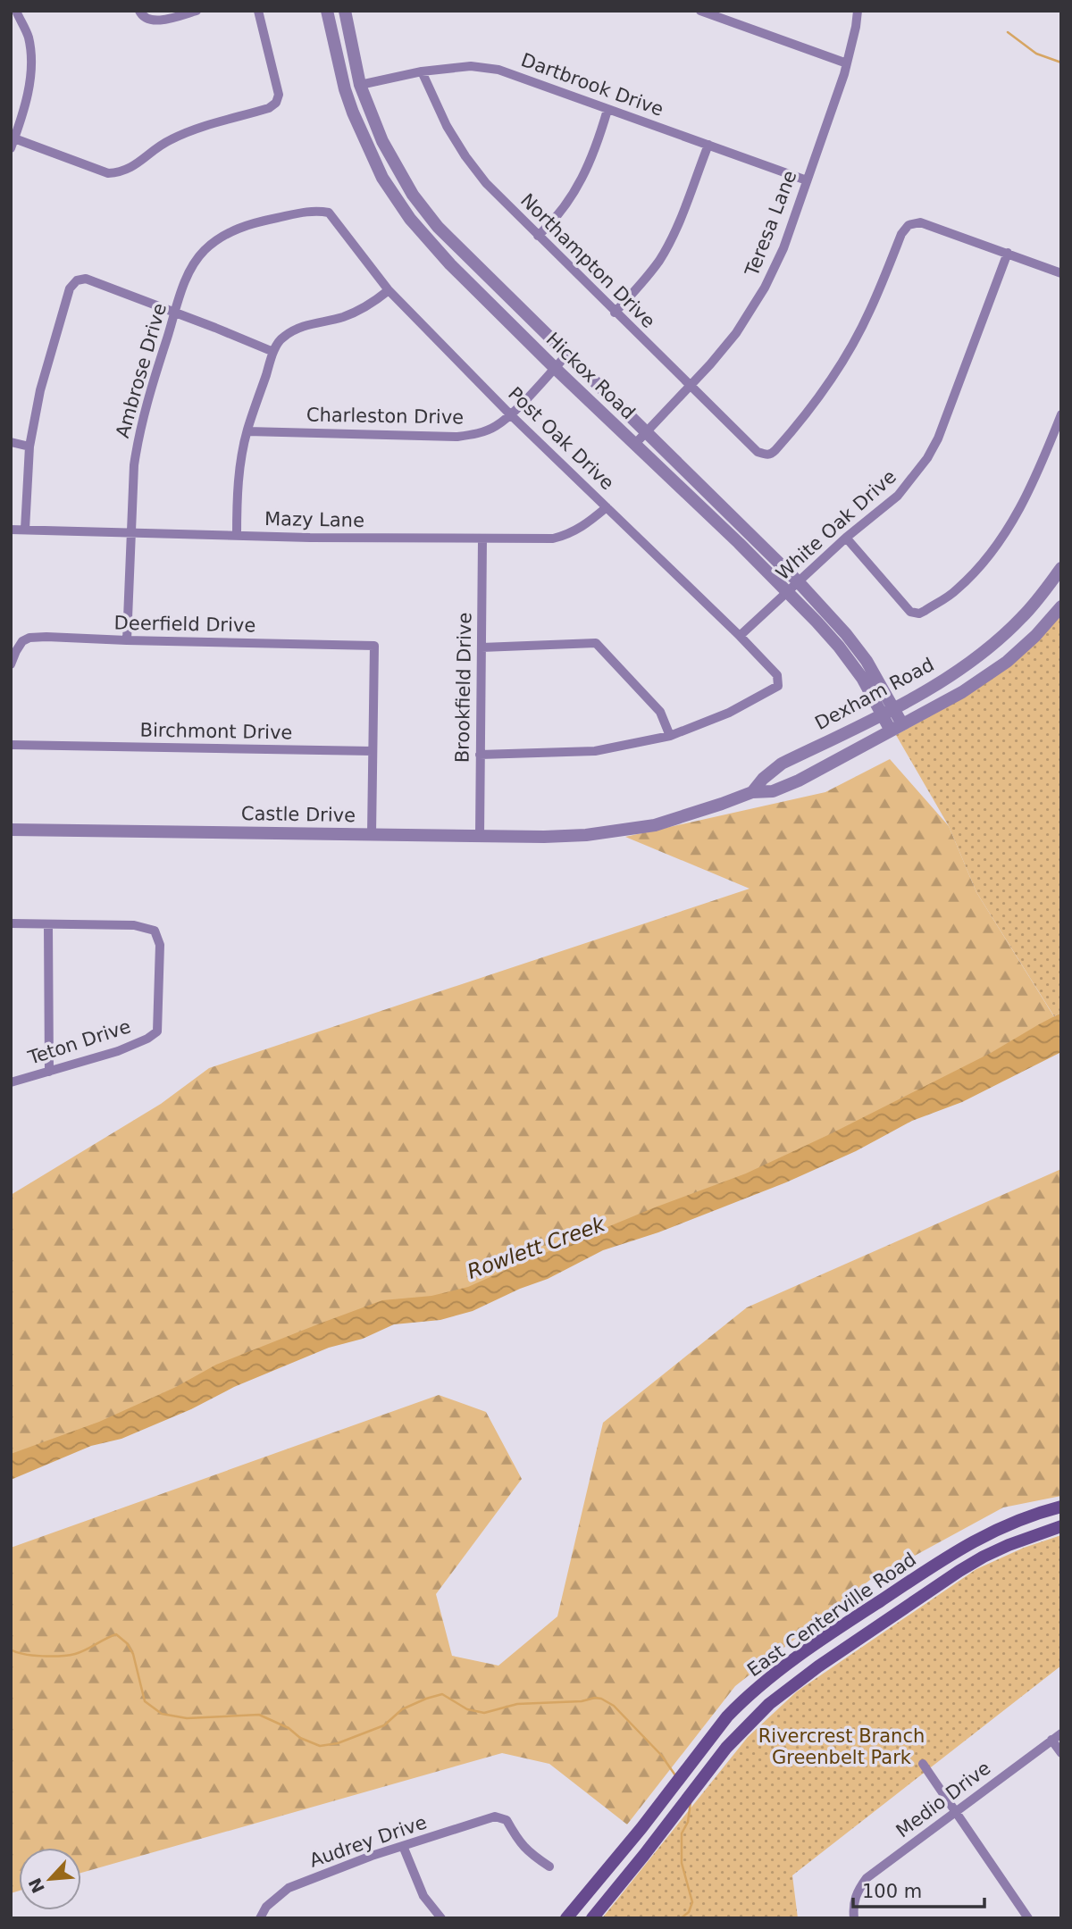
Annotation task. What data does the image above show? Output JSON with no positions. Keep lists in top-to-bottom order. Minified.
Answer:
{"streets":{"main road":["East Centerville Road"],"street":["Dartbrook Drive","Teresa Lane","Northampton Drive","Ambrose Drive","Hickox Road","Charleston Drive","Post Oak Drive","Mazy Lane","White Oak Drive","Deerfield Drive","Brookfield Drive","Dexham Road","Birchmont Drive","Castle Drive","Teton Drive","Medio Drive","Audrey Drive"]},"crossings":[["Dartbrook Drive","Teresa Lane"],["Dartbrook Drive","Northampton Drive"],["Dartbrook Drive","Hickox Road"],["Teresa Lane","Northampton Drive"],["Teresa Lane","Hickox Road"],["Northampton Drive","White Oak Drive"],["Ambrose Drive","Post Oak Drive"],["Ambrose Drive","Mazy Lane"],["Ambrose Drive","Deerfield Drive"],["Hickox Road","Charleston Drive"],["Hickox Road","White Oak Drive"],["Hickox Road","Dexham Road"],["Charleston Drive","Post Oak Drive"],["Post Oak Drive","Mazy Lane"],["Post Oak Drive","White Oak Drive"],["Mazy Lane","Brookfield Drive"],["Deerfield Drive","Birchmont Drive"],["Brookfield Drive","Castle Drive"],["Dexham Road","Castle Drive"]],"water":["Rowlett Creek"],"parks":["Rivercrest Branch Greenbelt Park"],"scale_bar":"100 m","north":"bottom left"}
